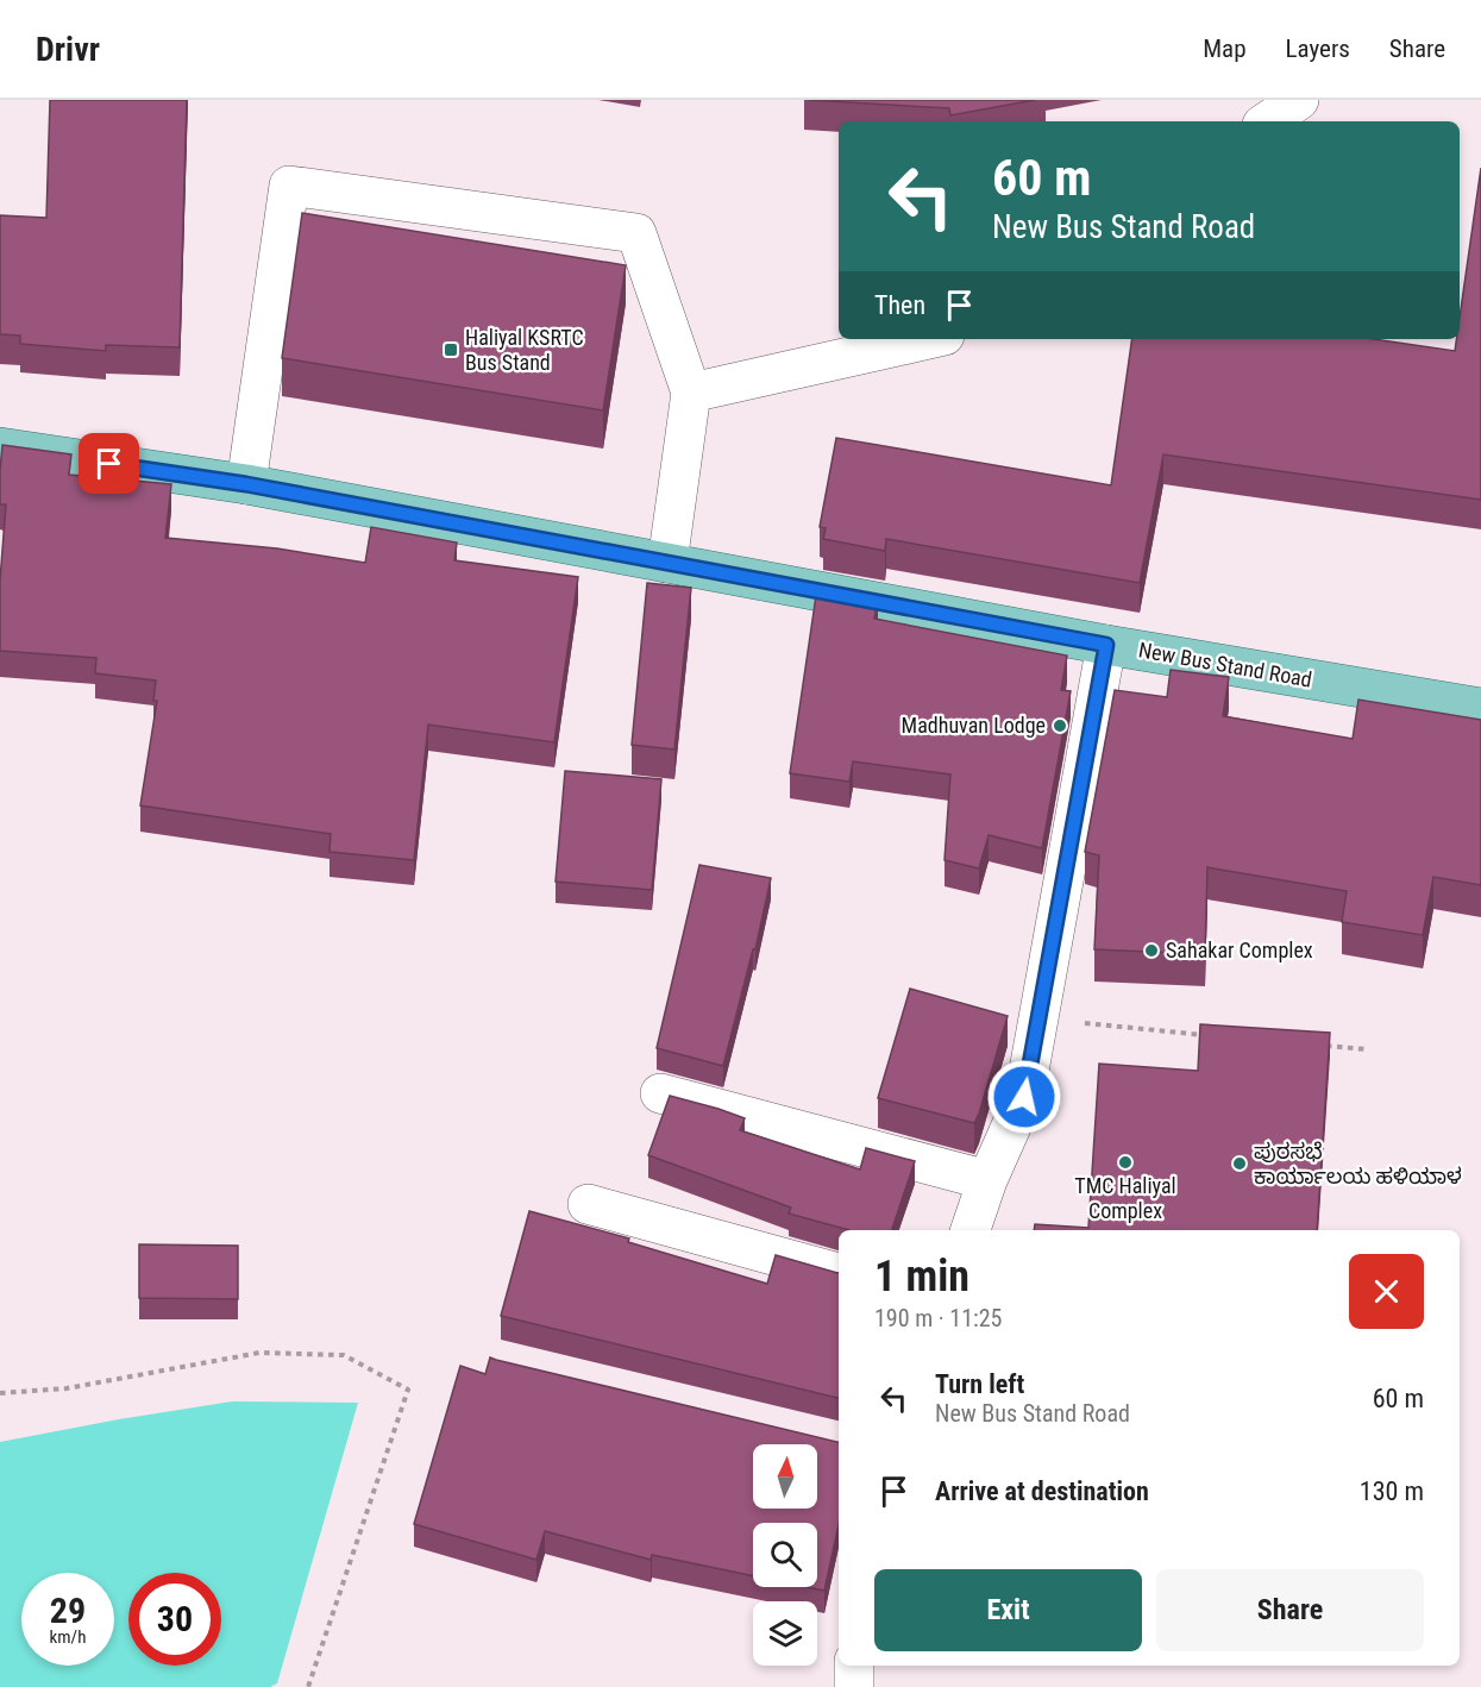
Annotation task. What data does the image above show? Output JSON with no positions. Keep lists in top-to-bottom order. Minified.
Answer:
{"streets":{"main road":["New Bus Stand Road"]},"places":{"transit":["Haliyal KSRTC Bus Stand"],"other":["Madhuvan Lodge","Sahakar Complex","TMC Haliyal Complex","ಪುರಸಭೆ ಕಾರ್ಯಾಲಯ ಹಳಿಯಾಳ"]},"north":"top","page":{"header":"Drivr","nav":["Map","Layers","Share"],"turn":["60 m","New Bus Stand Road"],"then":"Then","heading":["1 min","190 m · 11:25"],"list":[{"name":"Turn left","note":"New Bus Stand Road","value":"60 m"},{"name":"Arrive at destination","value":"130 m"}],"buttons":["Exit","Share"],"speed":"29 km/h","limit":"30"}}
